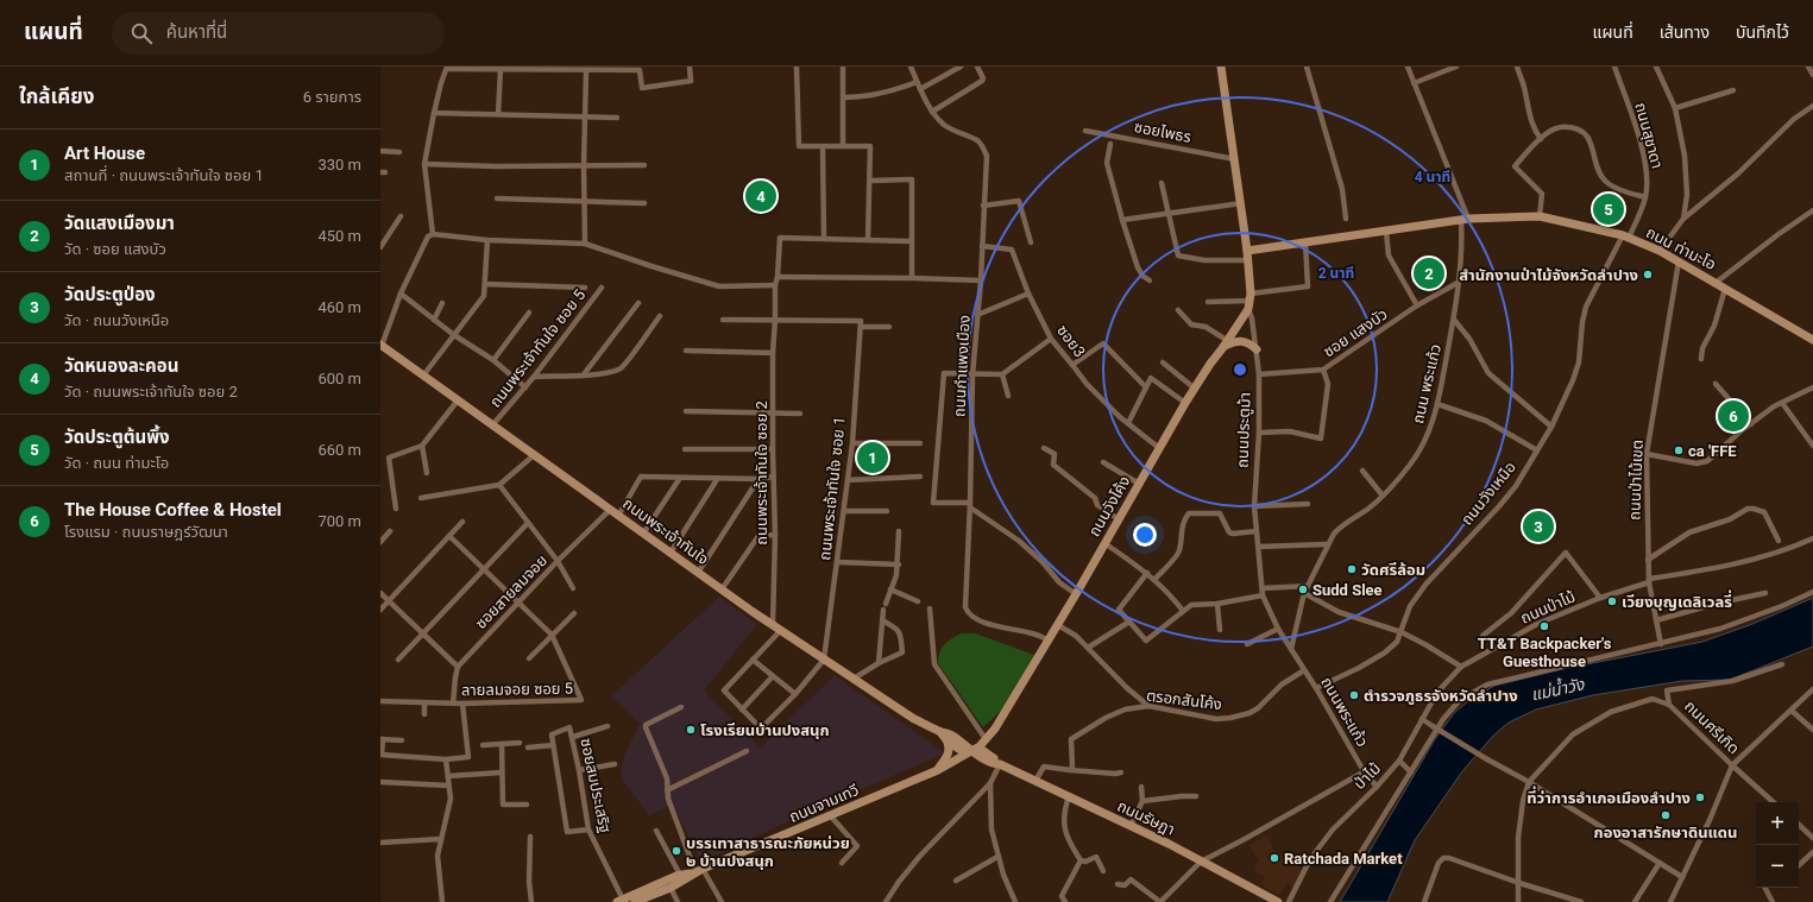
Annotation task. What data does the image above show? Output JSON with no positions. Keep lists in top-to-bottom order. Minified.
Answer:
{"streets":{"street":["ซอยไพธร","ถนนสุชาดา","ถนน ท่ามะโอ","ซอย แสงบัว","ซอย3","ถนนพระเจ้าทันใจ ซอย 5","ถนนกำแพงเมือง","ถนน พระแก้ว","ถนนประตูม้า","ถนนพระเจ้าทันใจ ซอย 2","ถนนป่าไม้เขต","ถนนพระเจ้าทันใจ ซอย 1","ถนนวังเหนือ","ถนนวังโค้ง","ถนนพระเจ้าทันใจ","ซอยสายลมจอย","ถนนป่าไม้","ลายลมจอย ซอย 5","ตรอกสันโค้ง","ถนนพระแก้ว","ถนนศรีเกิด","ป่าไม้","ซอยสมประเสริฐ","ถนนจามเทวี","ถนนรัษฎา"]},"crossings":[["ซอยไพธร","ถนนประตูม้า"],["ถนนสุชาดา","ถนน ท่ามะโอ"],["ถนนสุชาดา","ถนนวังเหนือ"],["ถนน ท่ามะโอ","ถนน พระแก้ว"],["ถนน ท่ามะโอ","ถนนประตูม้า"],["ถนน ท่ามะโอ","ถนนป่าไม้เขต"],["ถนน ท่ามะโอ","ถนนวังเหนือ"],["ซอย แสงบัว","ถนน พระแก้ว"],["ซอย แสงบัว","ถนนประตูม้า"],["ซอย3","ถนนกำแพงเมือง"],["ซอย3","ถนนวังโค้ง"],["ถนนพระเจ้าทันใจ ซอย 5","ถนนพระเจ้าทันใจ"],["ถนนกำแพงเมือง","ถนนวังโค้ง"],["ถนน พระแก้ว","ถนนประตูม้า"],["ถนน พระแก้ว","ถนนพระแก้ว"],["ถนนประตูม้า","ถนนวังโค้ง"],["ถนนประตูม้า","ถนนพระแก้ว"],["ถนนพระเจ้าทันใจ ซอย 2","ถนนพระเจ้าทันใจ"],["ถนนป่าไม้เขต","ถนนป่าไม้"],["ถนนพระเจ้าทันใจ ซอย 1","ถนนพระเจ้าทันใจ"],["ถนนวังเหนือ","ถนนพระแก้ว"],["ถนนวังโค้ง","ถนนพระเจ้าทันใจ"],["ถนนวังโค้ง","ถนนจามเทวี"],["ถนนวังโค้ง","ถนนรัษฎา"],["ถนนพระเจ้าทันใจ","ซอยสายลมจอย"],["ถนนพระเจ้าทันใจ","ถนนจามเทวี"],["ถนนพระเจ้าทันใจ","ถนนรัษฎา"],["ถนนป่าไม้","ป่าไม้"],["ตรอกสันโค้ง","ถนนพระแก้ว"],["ถนนพระแก้ว","ป่าไม้"],["ซอยสมประเสริฐ","ถนนจามเทวี"],["ถนนจามเทวี","ถนนรัษฎา"]],"water":["แม่น้ำวัง"],"places":["สำนักงานป่าไม้จังหวัดลำปาง","ca 'FFE","วัดศรีล้อม","Sudd Slee","เวียงบุญเดลิเวลรี่","TT&T Backpacker's Guesthouse","ตำรวจภูธรจังหวัดลำปาง","โรงเรียนบ้านปงสนุก","ที่ว่าการอำเภอเมืองลำปาง","กองอาสารักษาดินแดน","บรรเทาสาธารณะภัยหน่วย ๒ บ้านปงสนุก","Ratchada Market"],"page":{"header":"แผนที่","search":"ค้นหาที่นี่","nav":["แผนที่","เส้นทาง","บันทึกไว้"],"heading":["ใกล้เคียง","6 รายการ"],"list":[{"mark":"1","name":"Art House","note":"สถานที่ · ถนนพระเจ้าทันใจ ซอย 1","value":"330 m"},{"mark":"2","name":"วัดแสงเมืองมา","note":"วัด · ซอย แสงบัว","value":"450 m"},{"mark":"3","name":"วัดประตูป่อง","note":"วัด · ถนนวังเหนือ","value":"460 m"},{"mark":"4","name":"วัดหนองละคอน","note":"วัด · ถนนพระเจ้าทันใจ ซอย 2","value":"600 m"},{"mark":"5","name":"วัดประตูต้นพึ้ง","note":"วัด · ถนน ท่ามะโอ","value":"660 m"},{"mark":"6","name":"The House Coffee & Hostel","note":"โรงแรม · ถนนราษฎร์วัฒนา","value":"700 m"}],"pins":["4","5","2","6","1","3"],"map_buttons":["+","−"]},"rings":["4 นาที","2 นาที"]}
